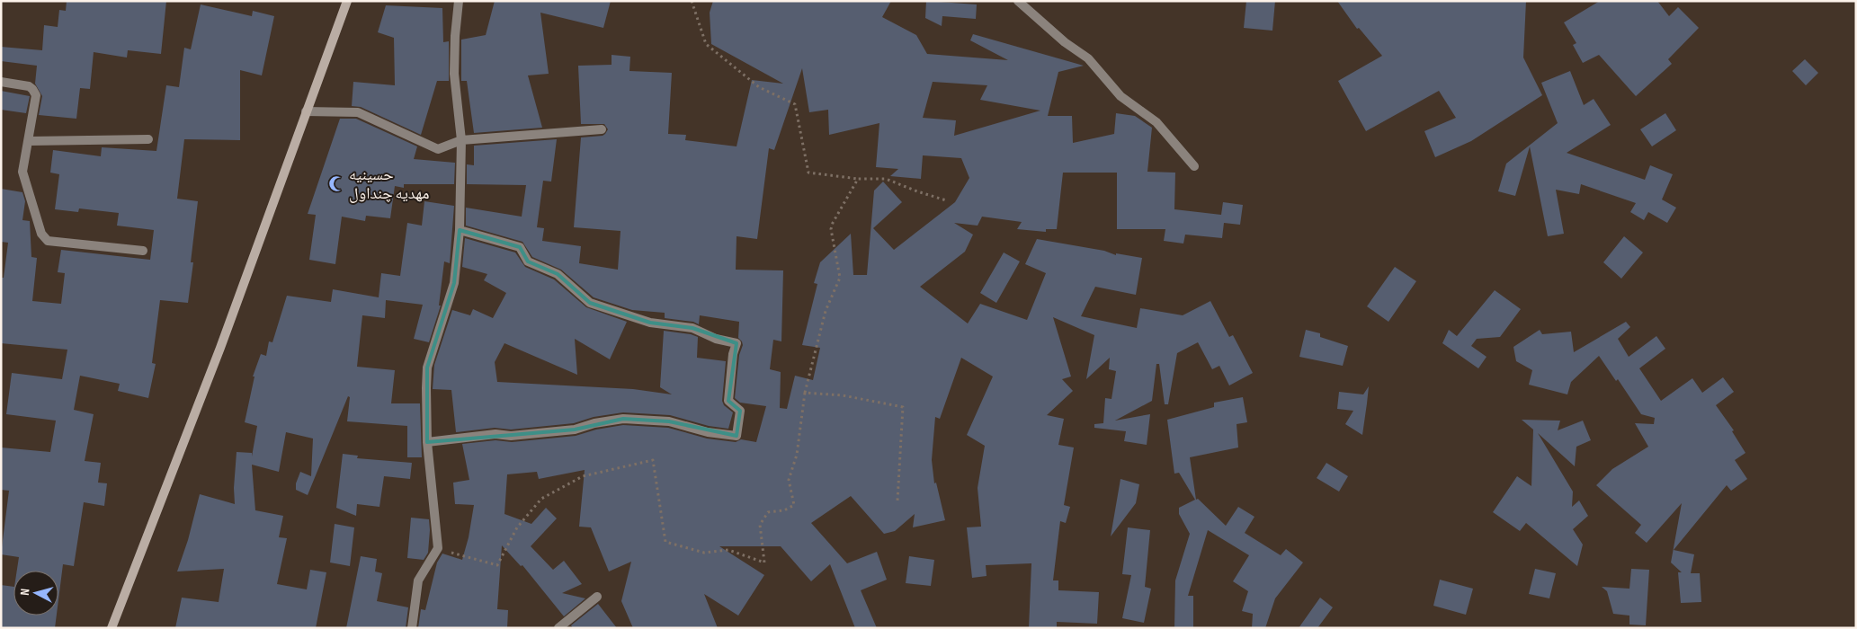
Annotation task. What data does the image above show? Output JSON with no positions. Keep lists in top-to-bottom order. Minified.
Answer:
{"places":{"mosque":["حسینیه مهدیه چنداول"]},"north":"left"}
